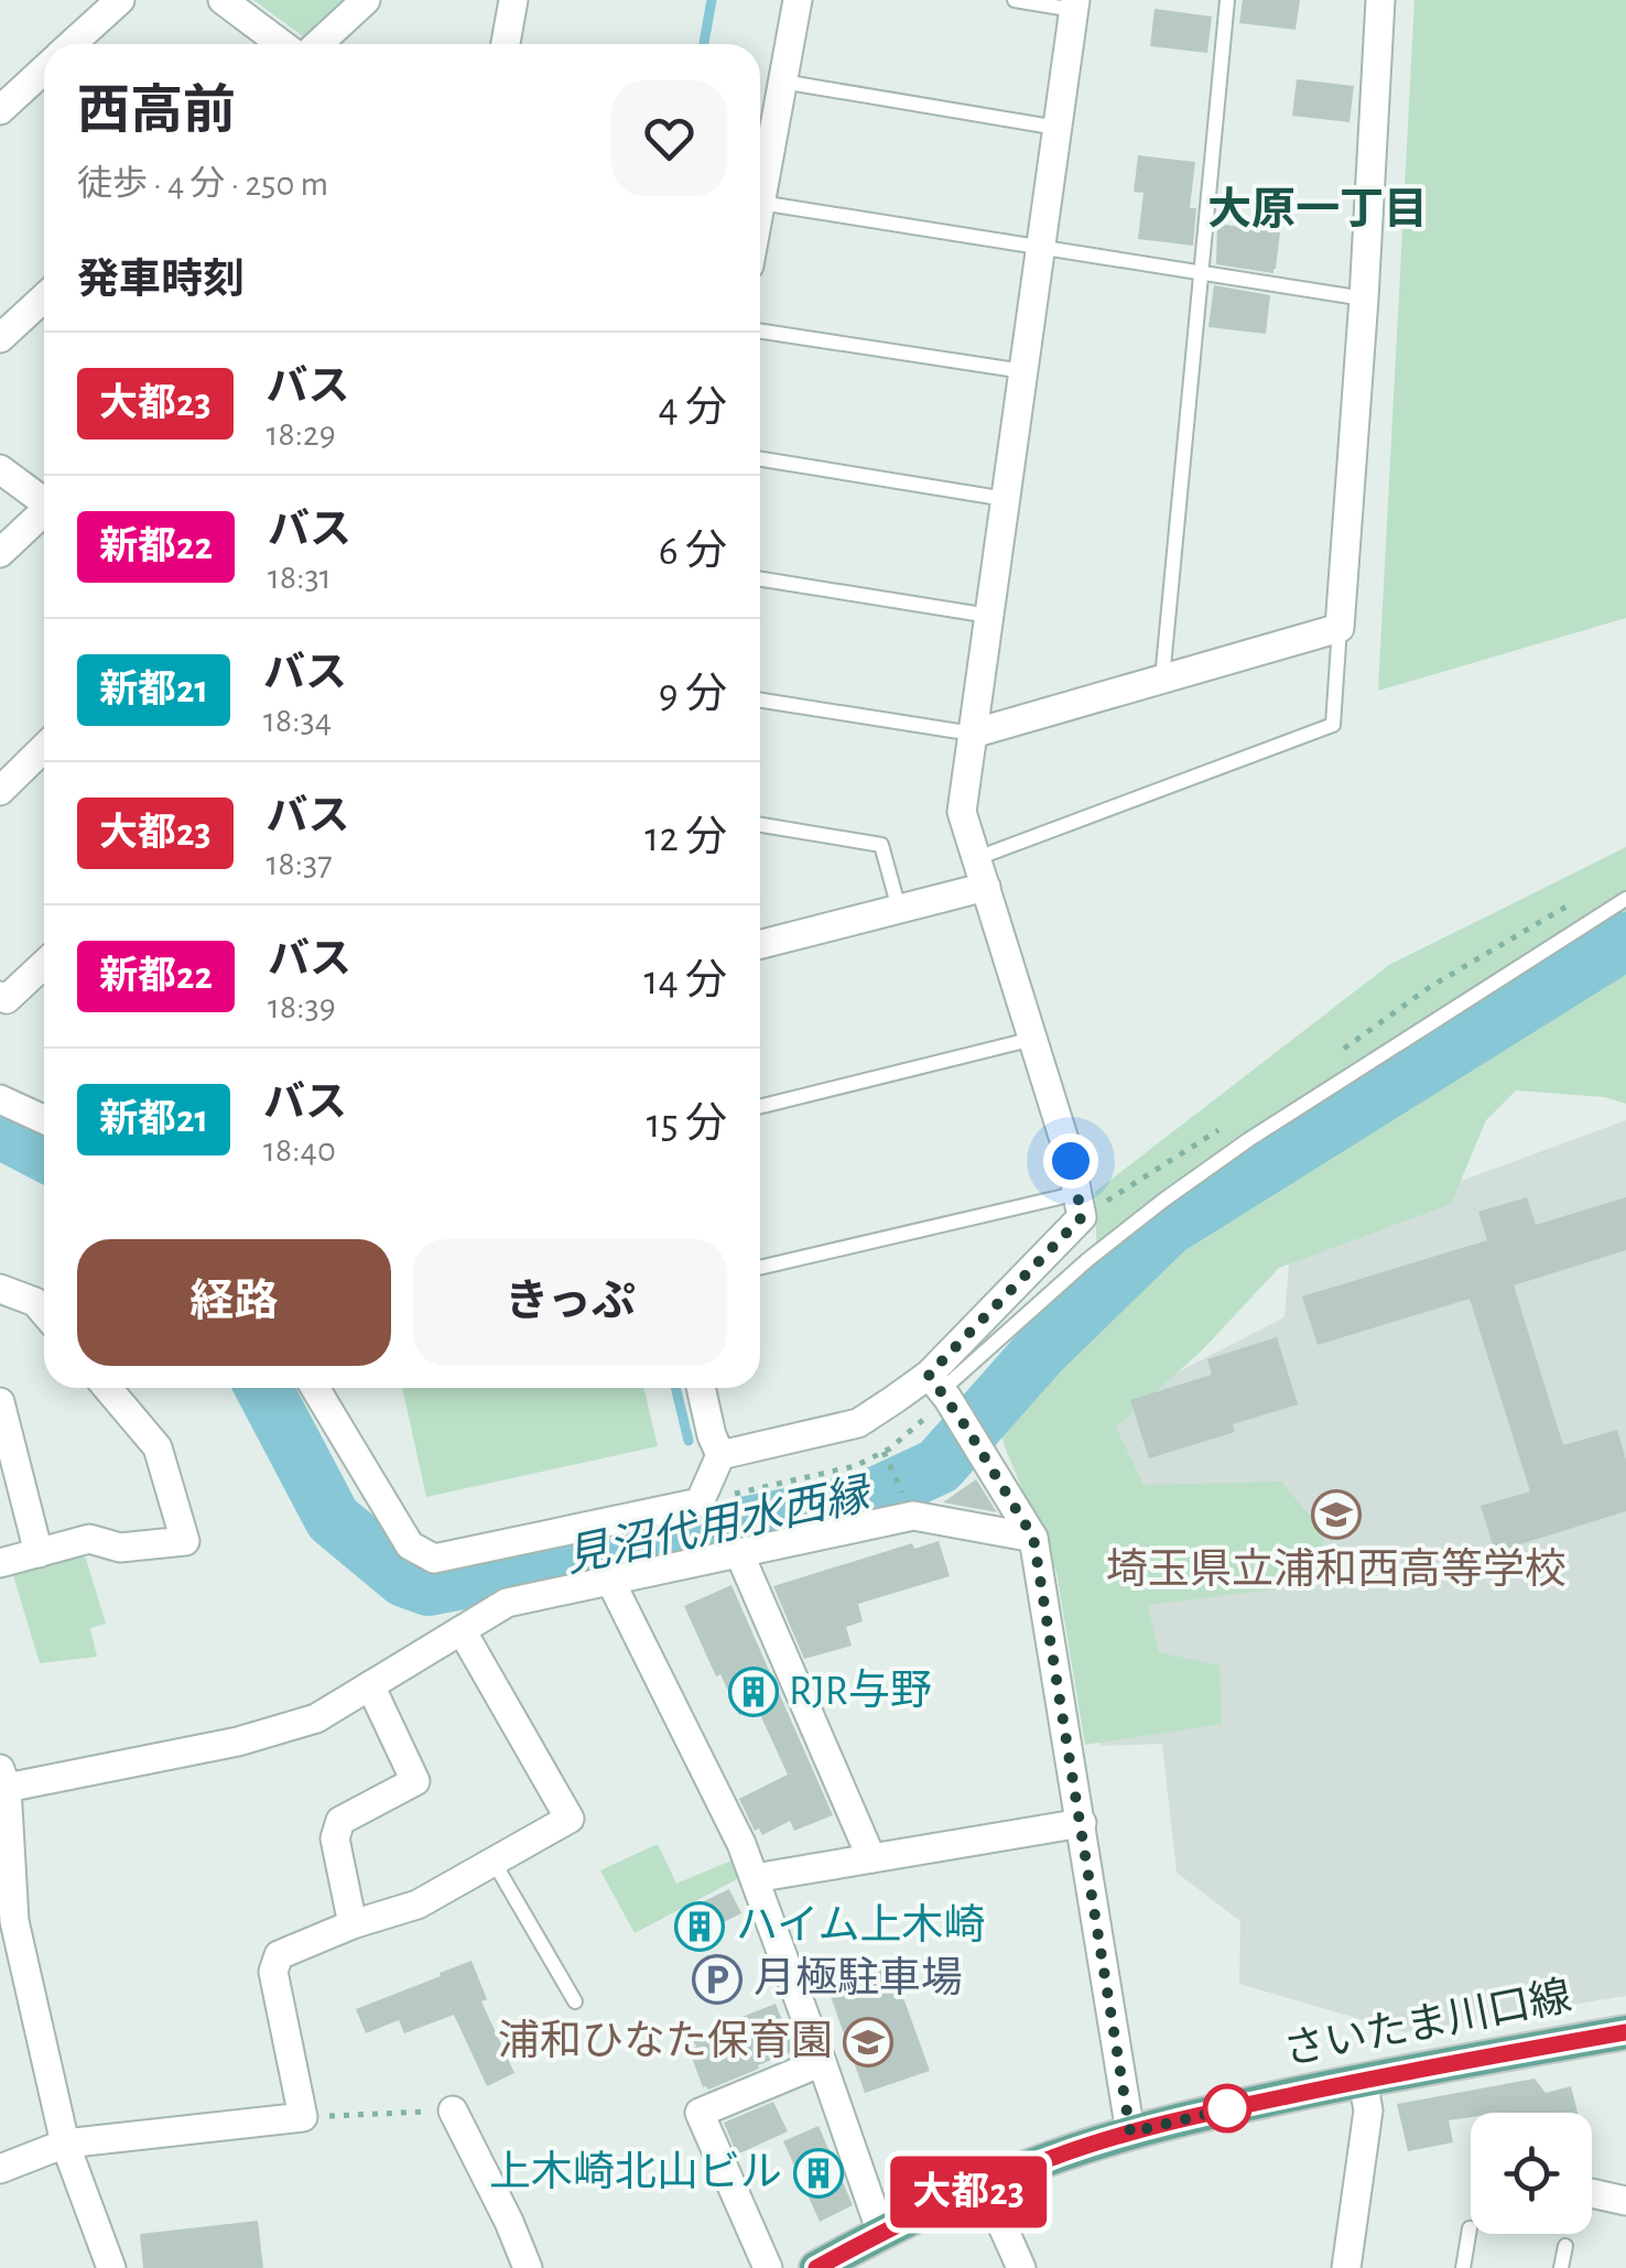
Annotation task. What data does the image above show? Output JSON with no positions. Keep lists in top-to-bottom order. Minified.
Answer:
{"streets":{"main road":["さいたま川口線"]},"districts":["大原一丁目"],"water":["見沼代用水西縁"],"places":{"school or university":["埼玉県立浦和西高等学校","浦和ひなた保育園"],"building":["RJR与野","ハイム上木崎","上木崎北山ビル"],"parking":["月極駐車場"]},"lines":["bus line 大都23"],"page":{"on_map":"大都23","heading":[["西高前","徒歩 · 4 分 · 250 m"],"発車時刻"],"list":[{"mark":"大都23","name":"バス","note":"18:29","value":"4 分"},{"mark":"新都22","name":"バス","note":"18:31","value":"6 分"},{"mark":"新都21","name":"バス","note":"18:34","value":"9 分"},{"mark":"大都23","name":"バス","note":"18:37","value":"12 分"},{"mark":"新都22","name":"バス","note":"18:39","value":"14 分"},{"mark":"新都21","name":"バス","note":"18:40","value":"15 分"}],"buttons":["経路","きっぷ"]}}
